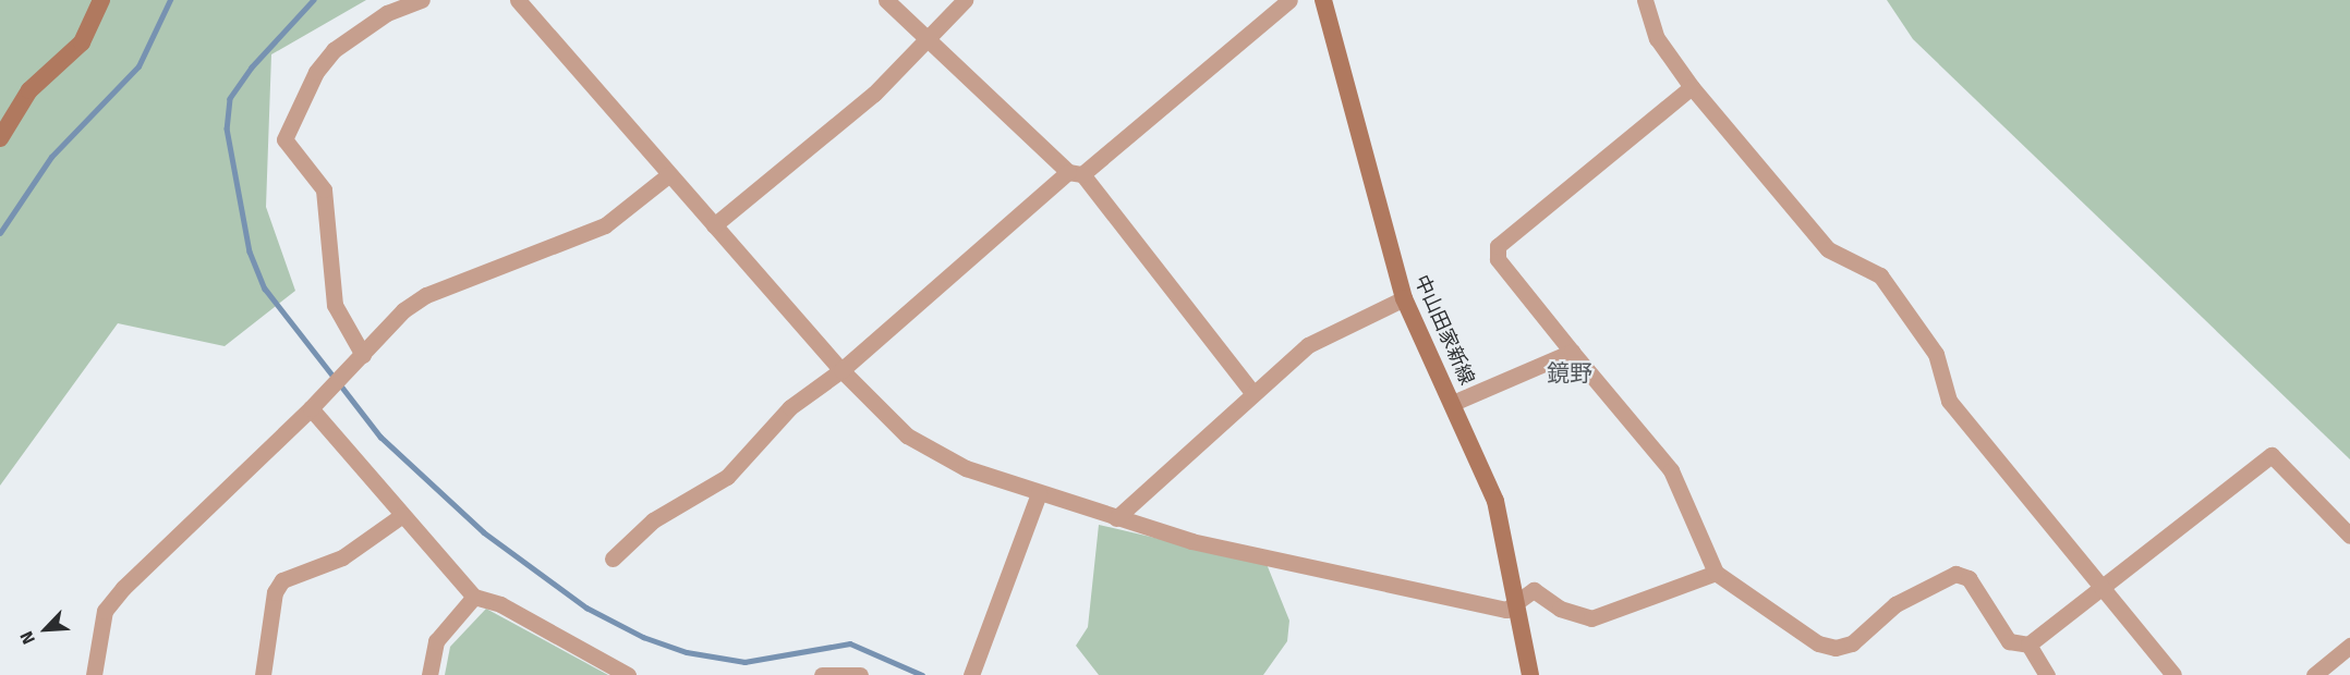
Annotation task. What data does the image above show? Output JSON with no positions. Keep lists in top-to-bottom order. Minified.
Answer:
{"streets":{"main road":["中山田家新線"]},"districts":["鏡野"],"north":"bottom left"}
